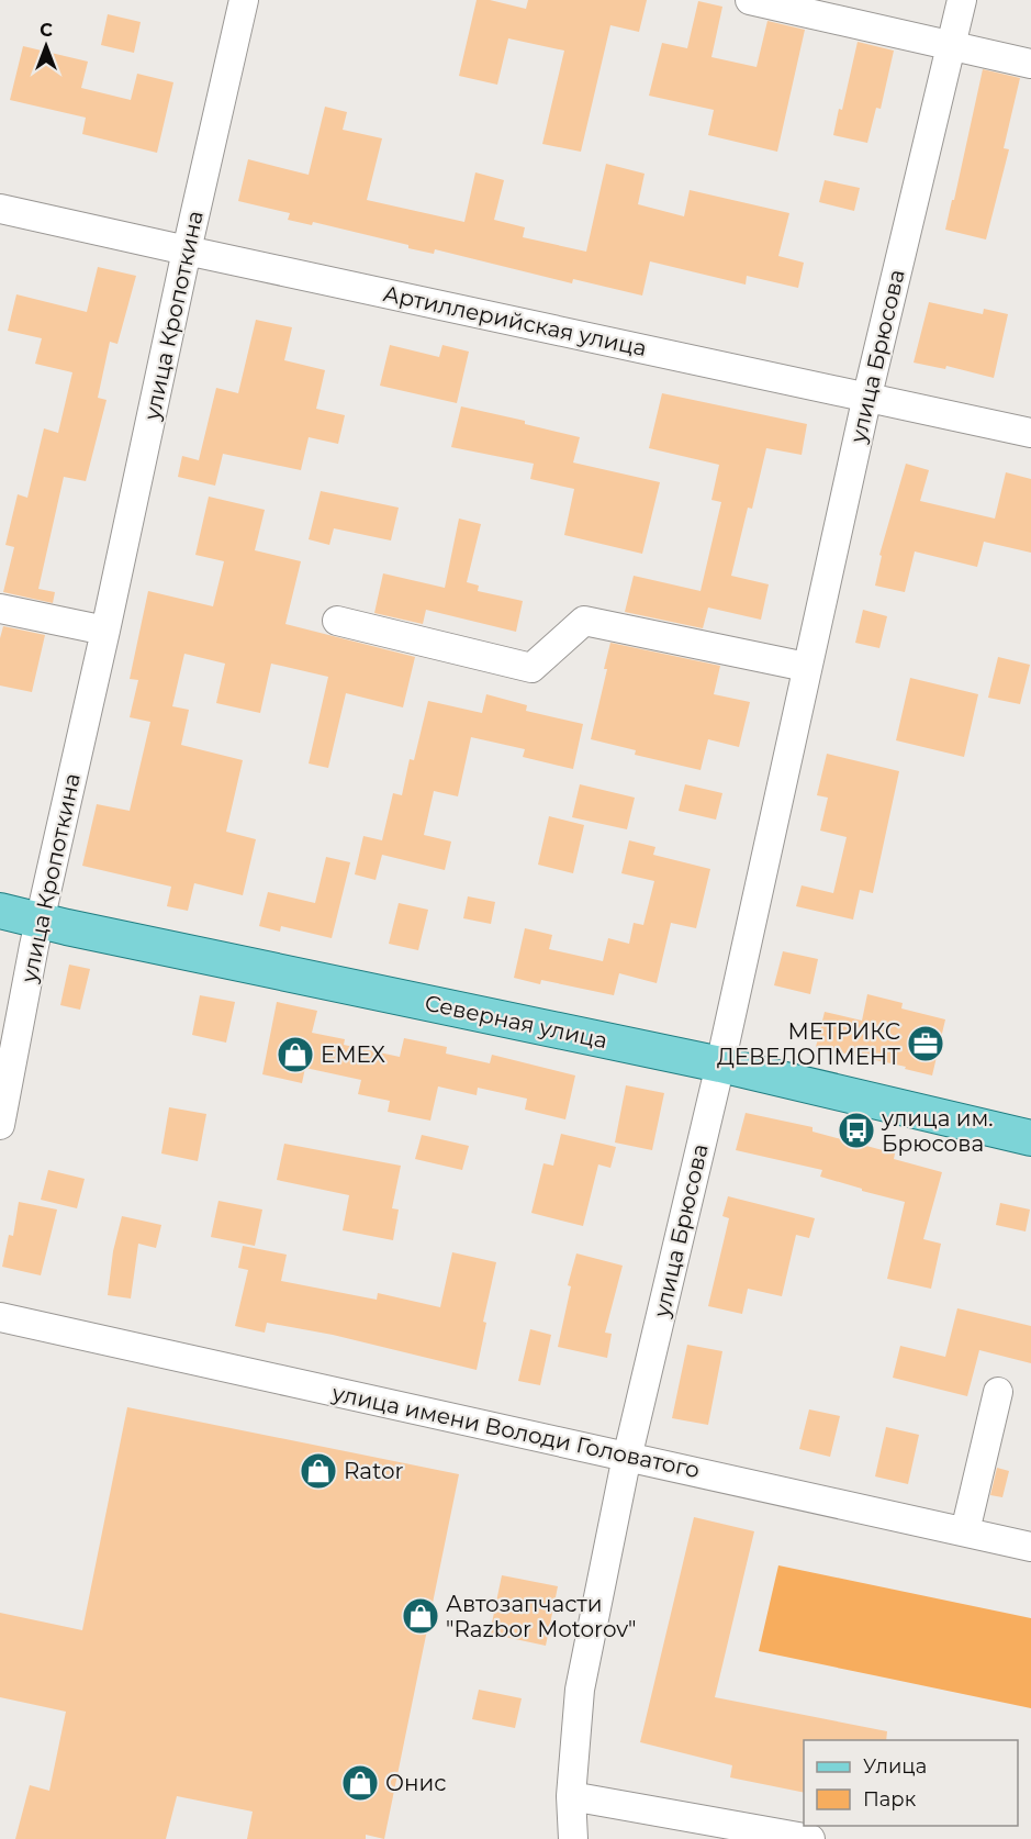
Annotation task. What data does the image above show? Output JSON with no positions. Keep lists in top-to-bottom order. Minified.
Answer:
{"streets":{"main road":["Северная улица"],"street":["улица Кропоткина","Артиллерийская улица","улица Брюсова","улица имени Володи Головатого"]},"crossings":[["улица Кропоткина","Артиллерийская улица"],["улица Кропоткина","Северная улица"],["Артиллерийская улица","улица Брюсова"],["улица Брюсова","Северная улица"],["улица Брюсова","улица имени Володи Головатого"]],"places":{"office":["МЕТРИКС ДЕВЕЛОПМЕНТ"],"shop":["EMEX","Rator","Автозапчасти \"Razbor Motorov\"","Онис"],"bus stop":["улица им. Брюсова"]},"legend":["Улица","Парк"],"north":"top"}
